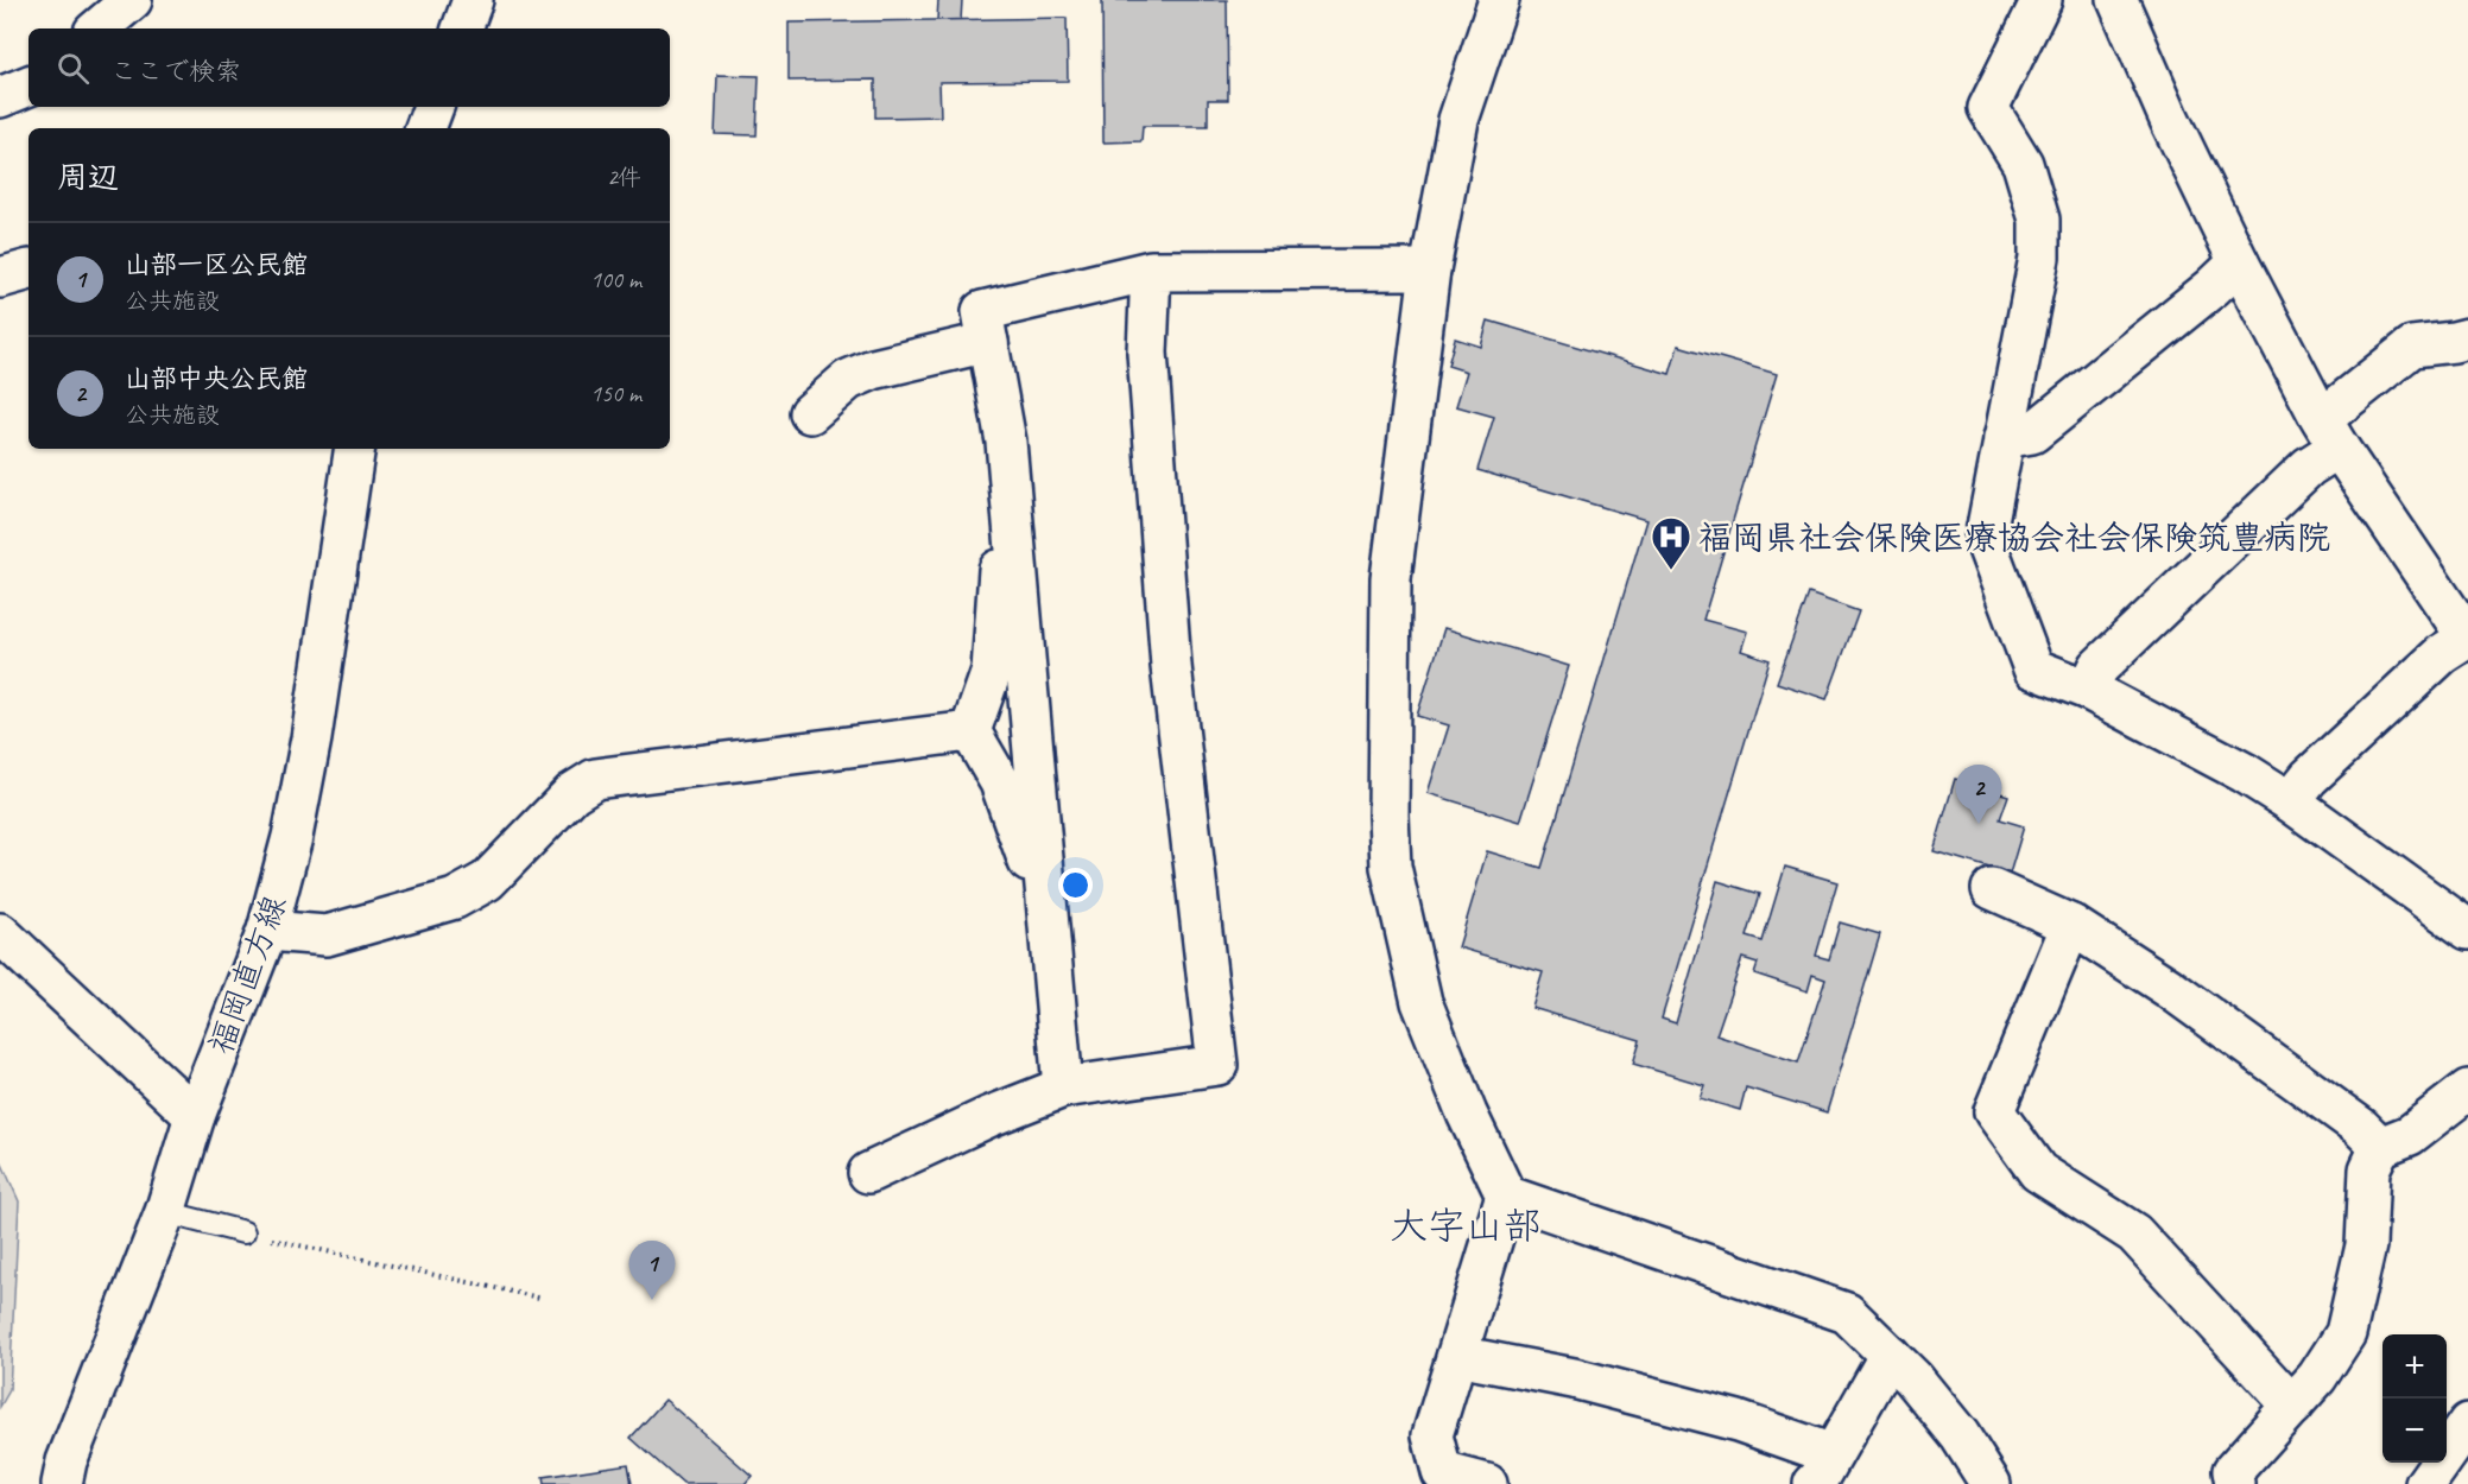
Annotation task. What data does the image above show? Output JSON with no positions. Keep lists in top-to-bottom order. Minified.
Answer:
{"streets":{"street":["福岡直方線"]},"districts":["大字山部"],"places":{"hospital":["福岡県社会保険医療協会社会保険筑豊病院"]},"page":{"search":"ここで検索","heading":["周辺","2件"],"list":[{"mark":"1","name":"山部一区公民館","note":"公共施設","value":"100 m"},{"mark":"2","name":"山部中央公民館","note":"公共施設","value":"150 m"}],"pins":["2","1"],"map_buttons":["+","−"]}}
